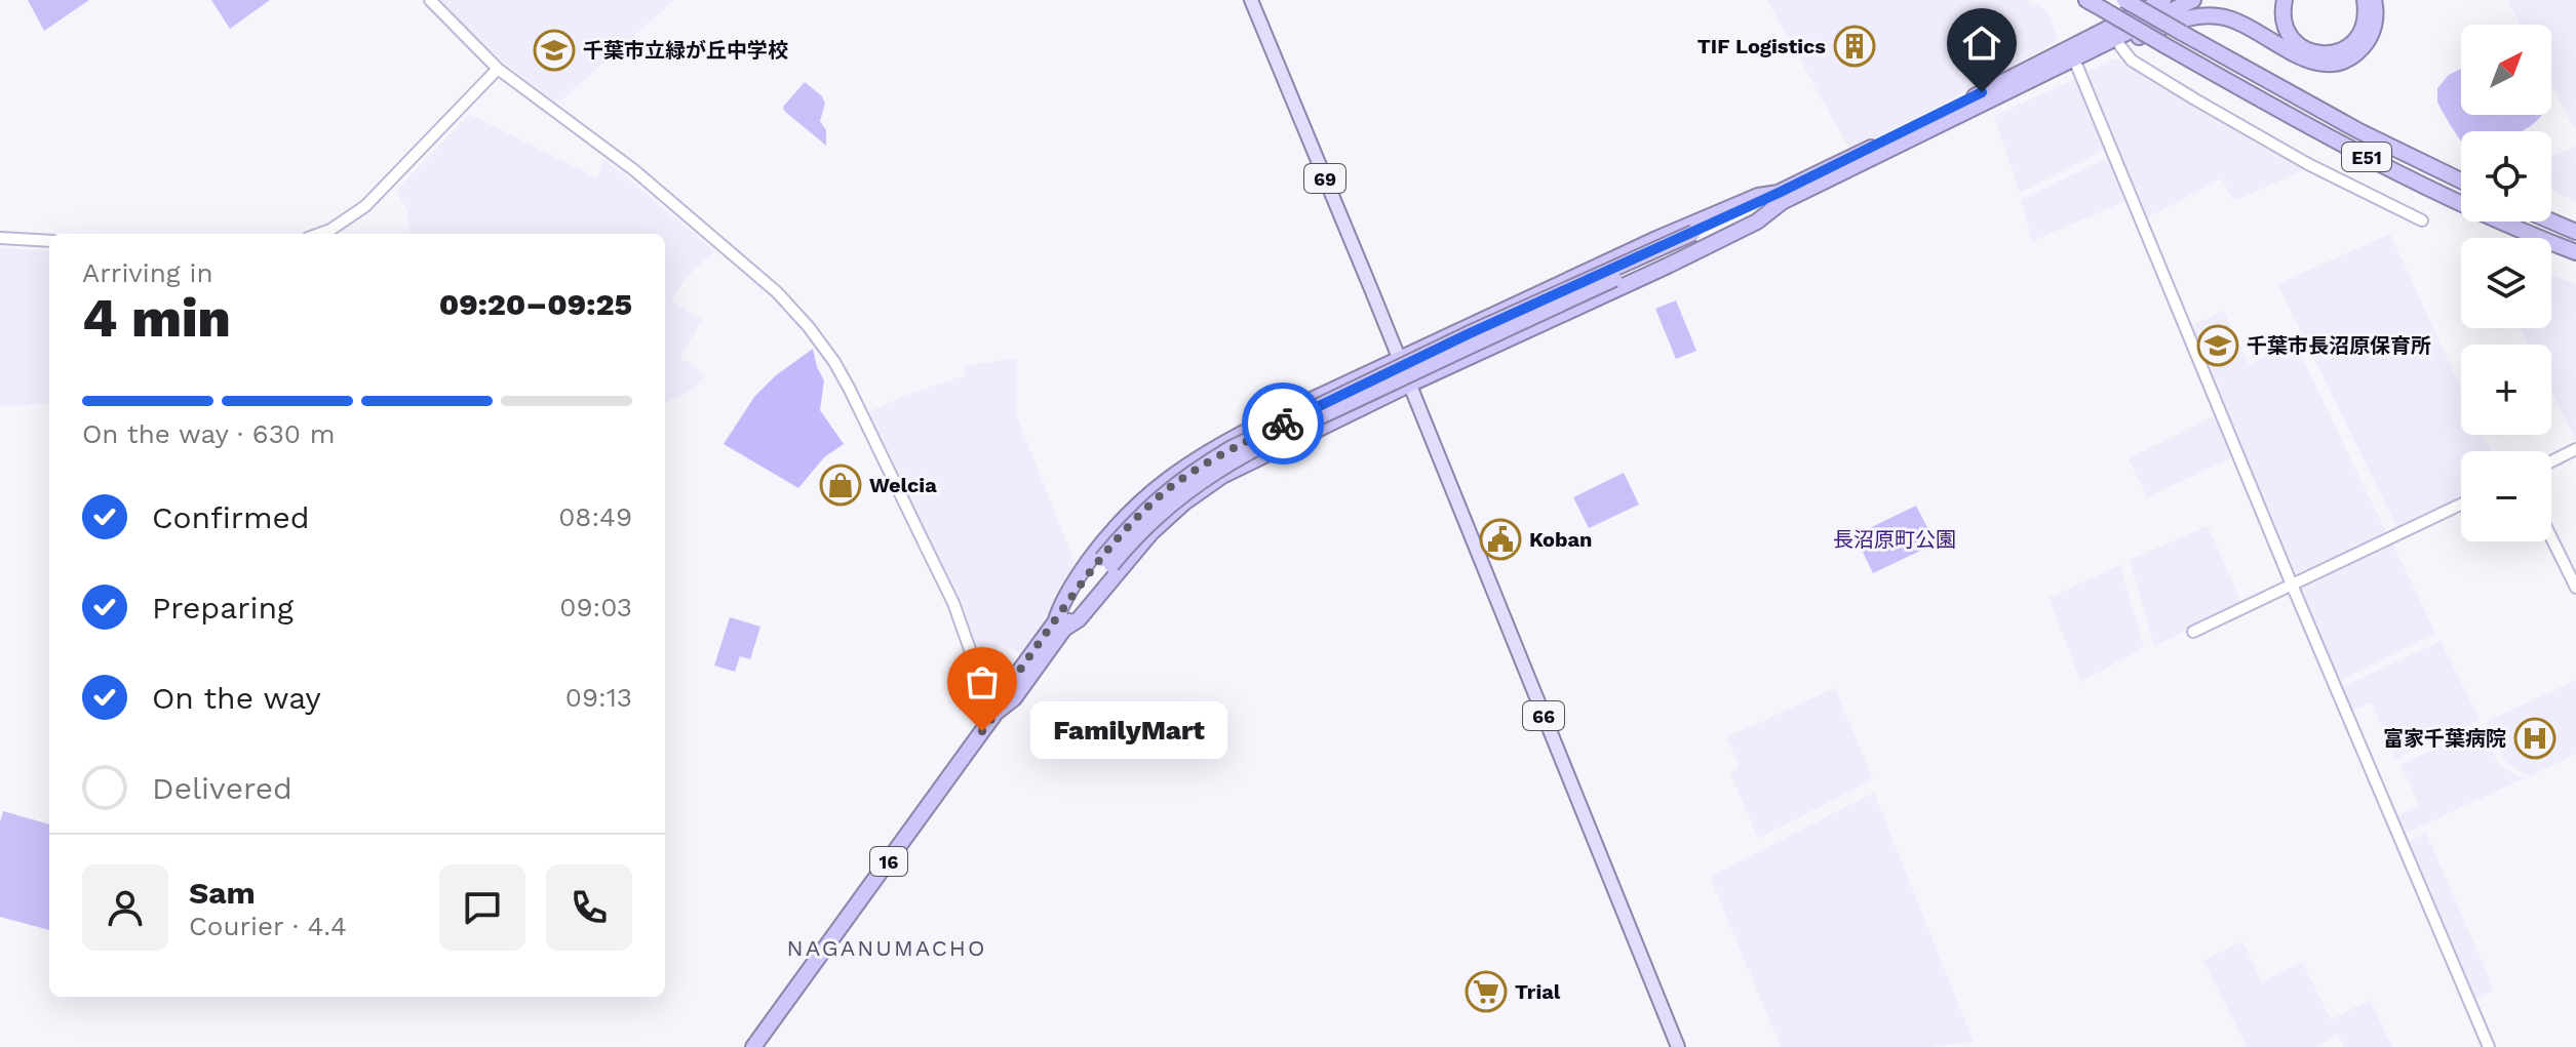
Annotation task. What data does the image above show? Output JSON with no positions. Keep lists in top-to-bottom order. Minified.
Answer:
{"streets":{"highway":["E51","16"],"main road":["69","66"]},"crossings":[["69","16"],["66","16"]],"districts":["NAGANUMACHO"],"parks":["長沼原町公園"],"places":{"building":["TIF Logistics"],"school or university":["千葉市立緑が丘中学校","千葉市長沼原保育所"],"shop":["Welcia"],"public building":["Koban"],"other":["FamilyMart"],"hospital":["富家千葉病院"],"supermarket":["Trial"]},"north":"top right","page":{"map_buttons":["+","−"],"heading":["4 min","Arriving in","09:20–09:25"],"panel":["Sam","Courier · 4.4"],"bar":"On the way · 630 m","list":[["Confirmed","08:49"],["Preparing","09:03"],["On the way","09:13"],"Delivered"],"bubble":"FamilyMart"}}
